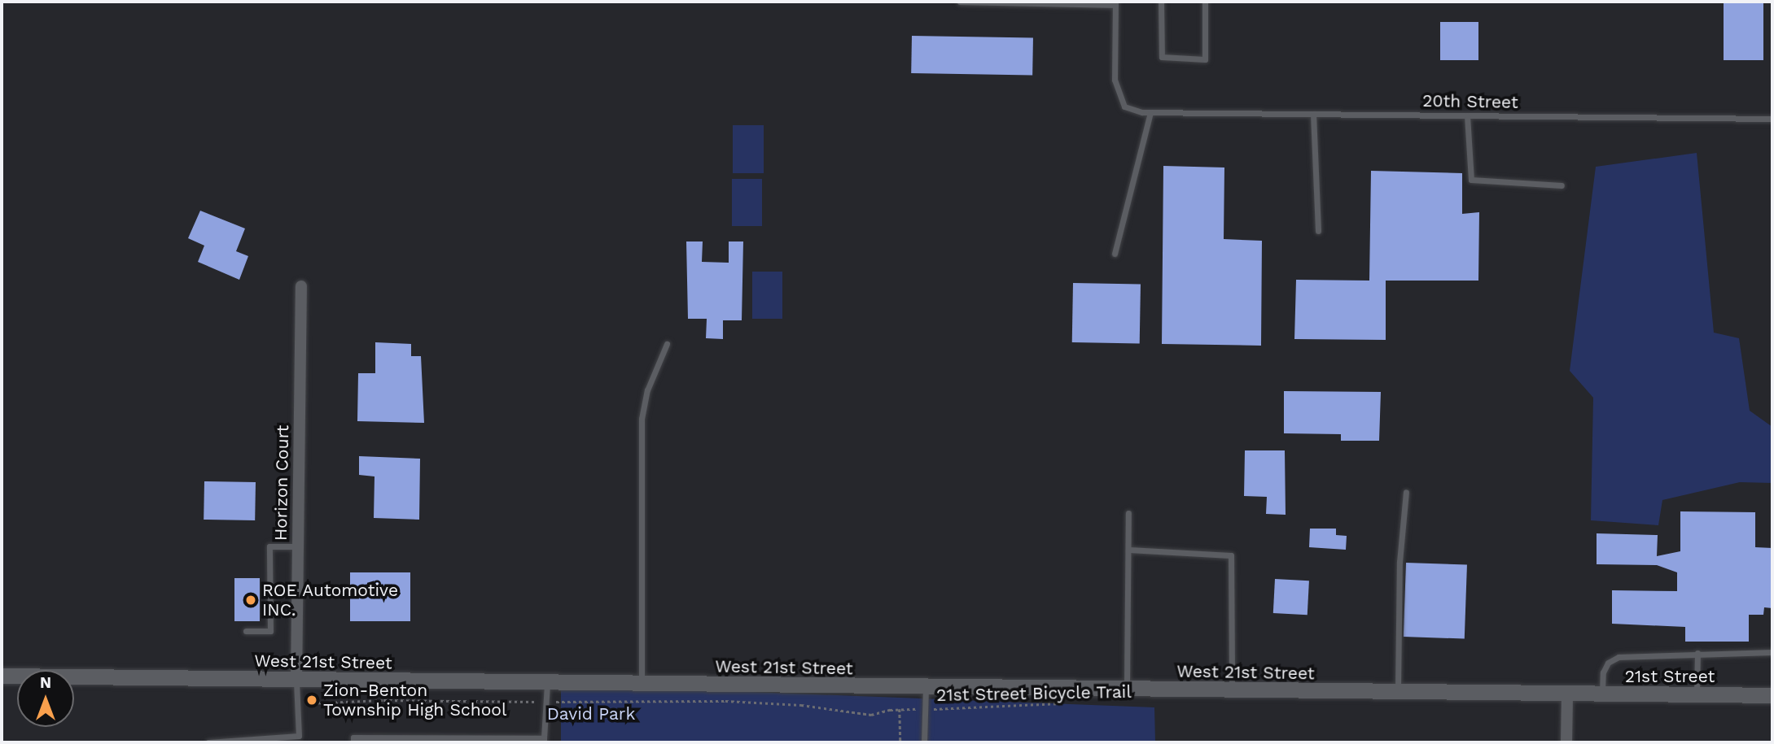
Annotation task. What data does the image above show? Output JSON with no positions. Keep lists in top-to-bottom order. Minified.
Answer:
{"streets":{"street":["Horizon Court","West 21st Street","21st Street"],"lane":["20th Street"],"path":["21st Street Bicycle Trail"]},"crossings":[["Horizon Court","West 21st Street"],["West 21st Street","21st Street"]],"parks":["David Park"],"places":["ROE Automotive INC.","Zion-Benton Township High School"],"north":"top"}
